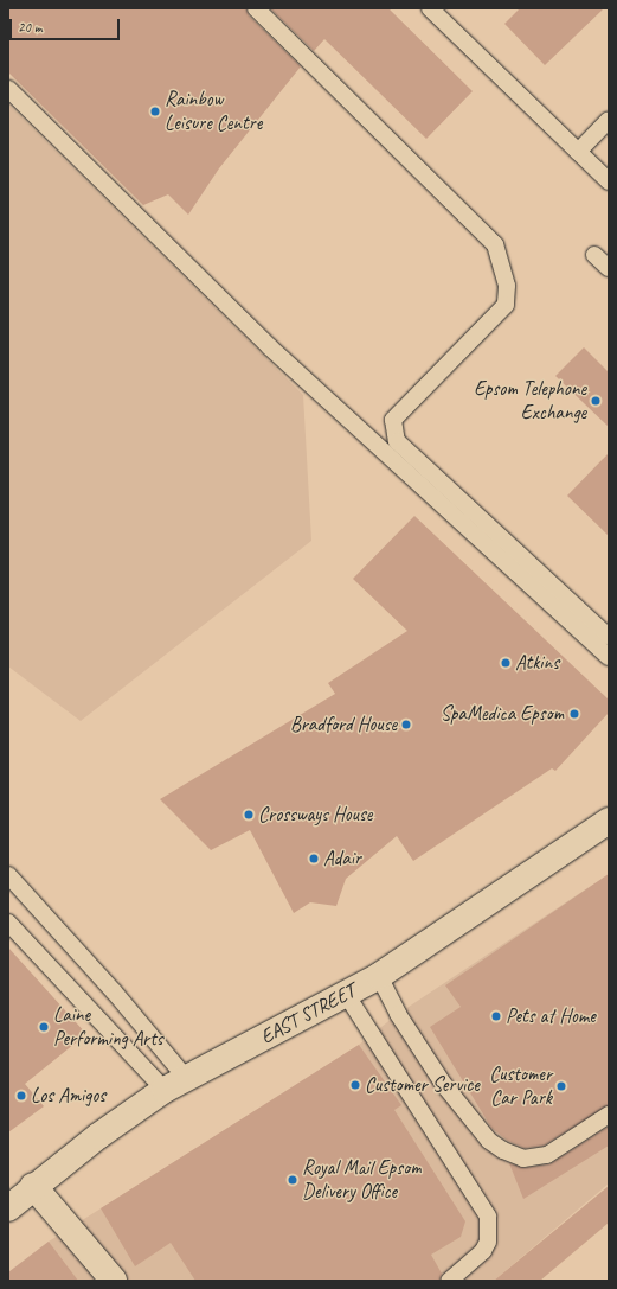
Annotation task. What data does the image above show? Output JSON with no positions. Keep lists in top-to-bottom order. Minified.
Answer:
{"streets":{"main road":["EAST STREET"]},"places":["Rainbow Leisure Centre","Epsom Telephone Exchange","Atkins","SpaMedica Epsom","Bradford House","Crossways House","Adair","Pets at Home","Laine Performing Arts","Customer Service","Customer Car Park","Los Amigos","Royal Mail Epsom Delivery Office"],"scale_bar":"20 m"}
